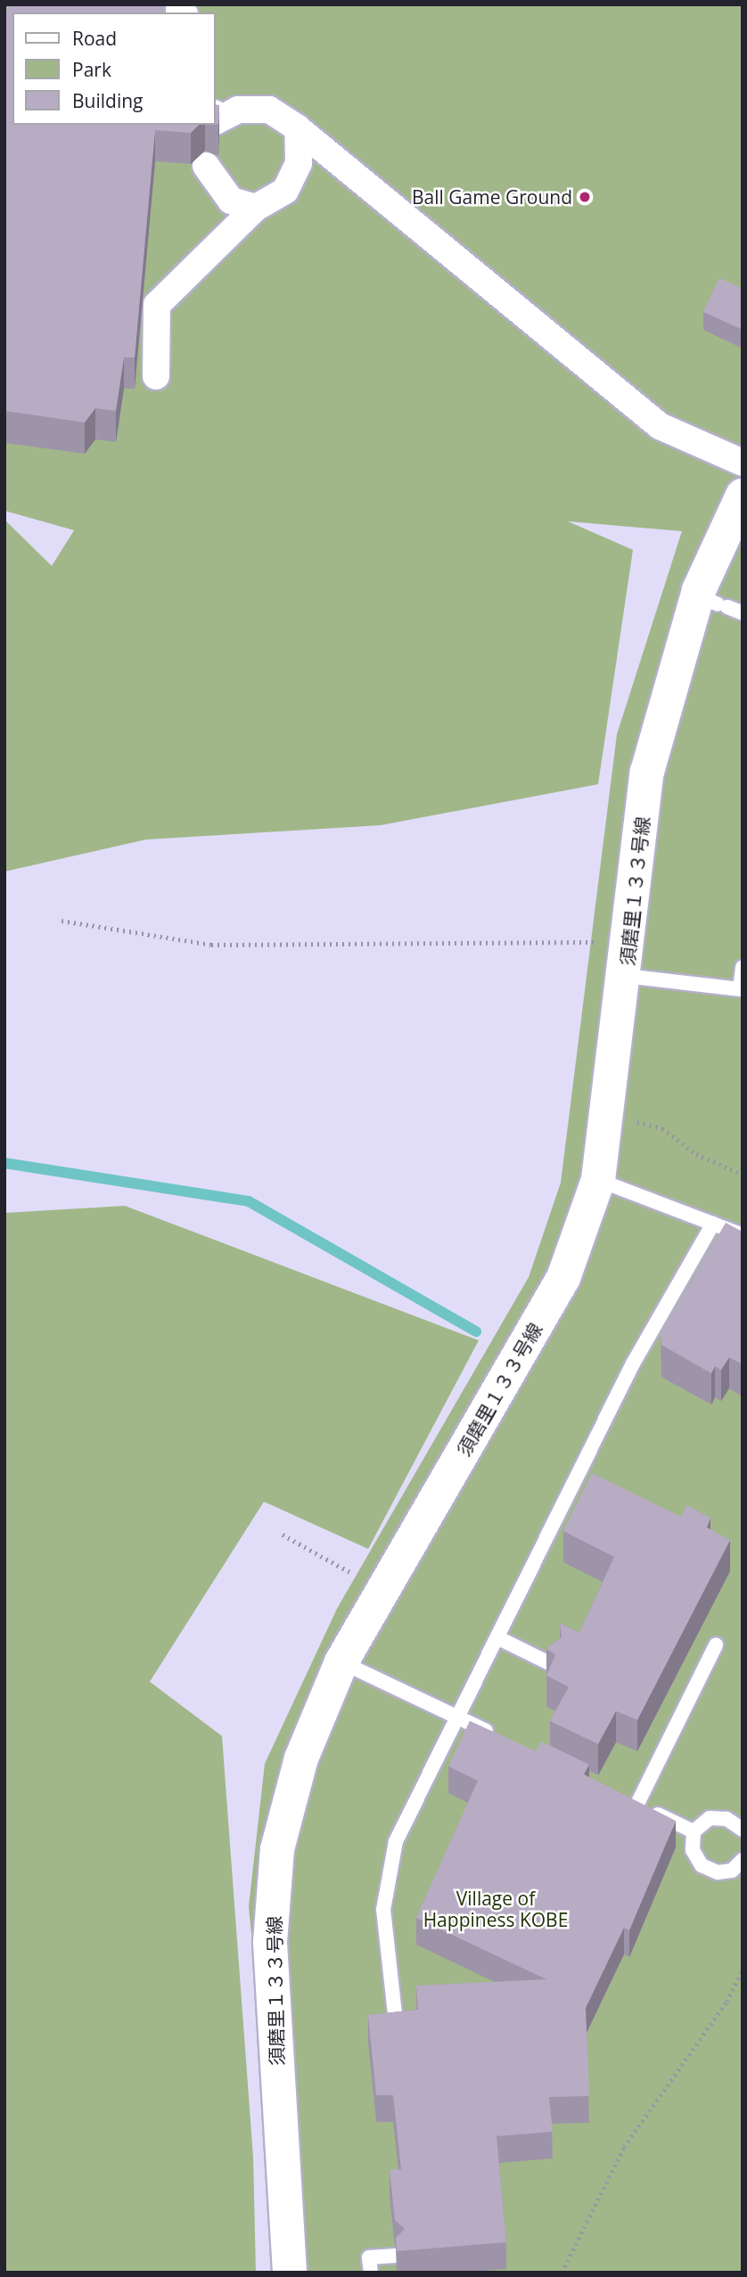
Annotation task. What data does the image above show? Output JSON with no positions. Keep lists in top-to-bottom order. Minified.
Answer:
{"streets":{"street":["須磨里１３３号線"]},"parks":["Village of Happiness KOBE"],"places":["Ball Game Ground"],"legend":["Road","Park","Building"]}
